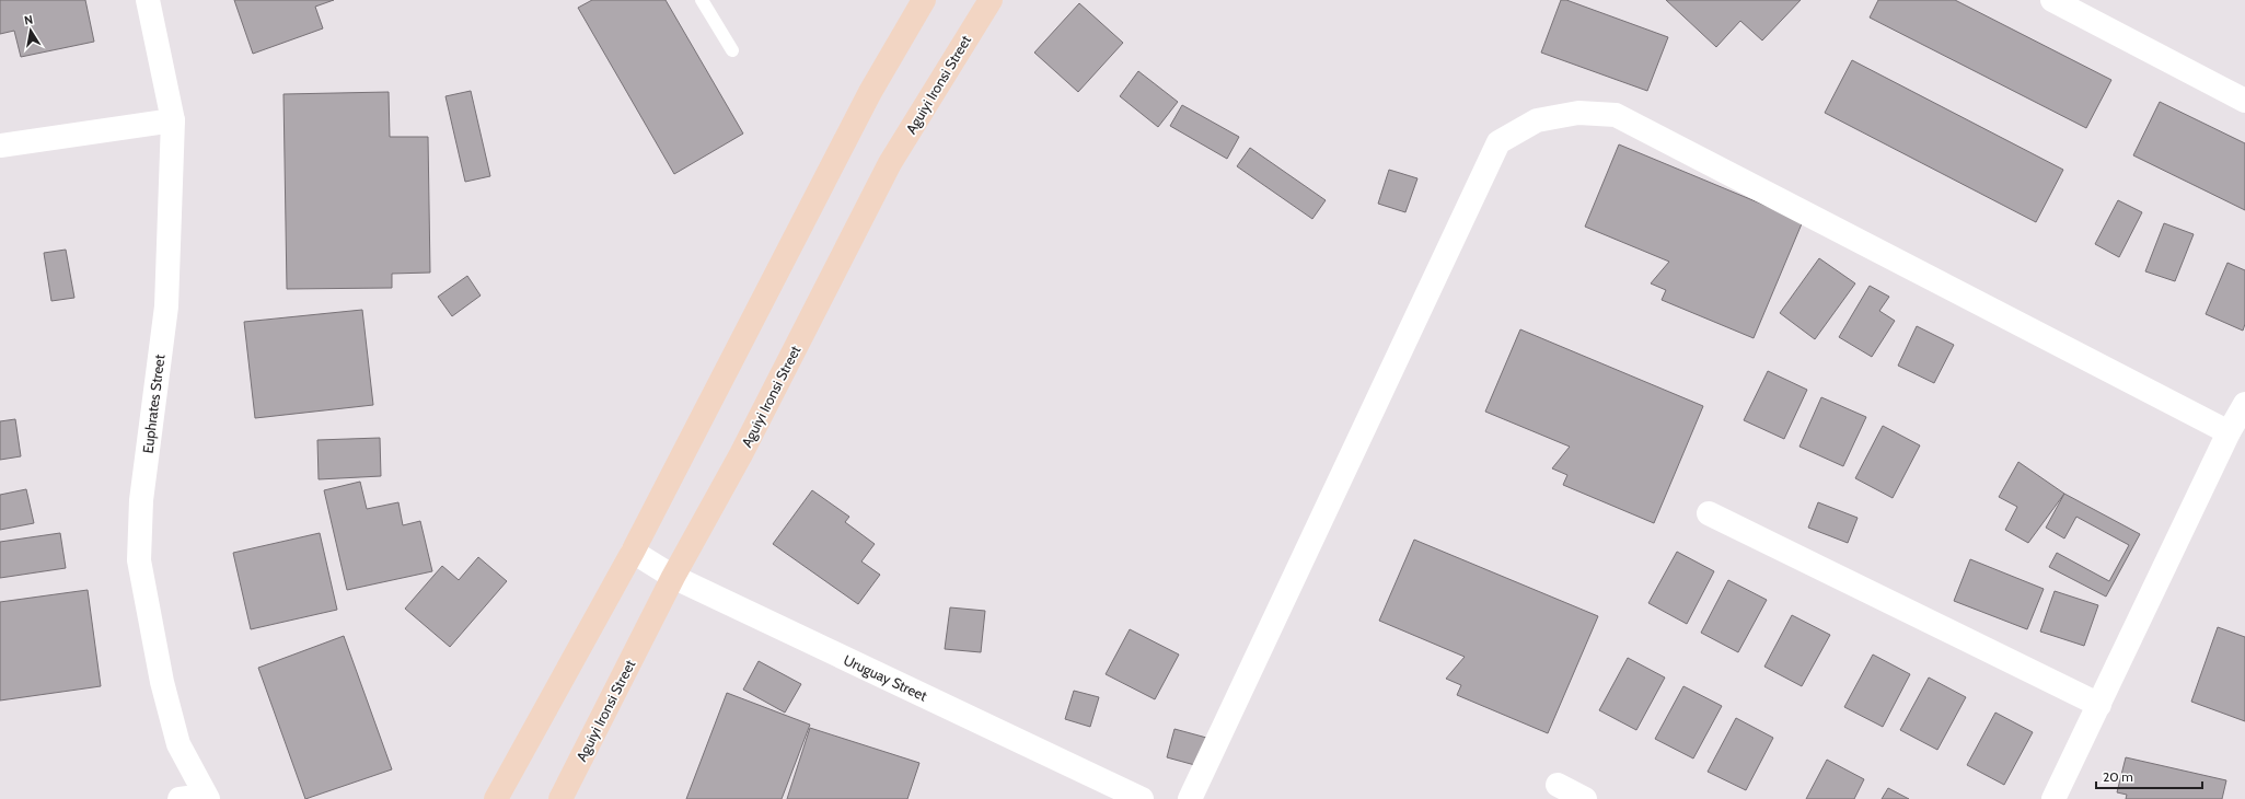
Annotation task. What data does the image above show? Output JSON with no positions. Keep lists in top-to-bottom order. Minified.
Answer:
{"streets":{"main road":["Aguiyi Ironsi Street"],"street":["Euphrates Street","Uruguay Street"]},"crossings":[["Aguiyi Ironsi Street","Uruguay Street"]],"scale_bar":"20 m","north":"top"}
